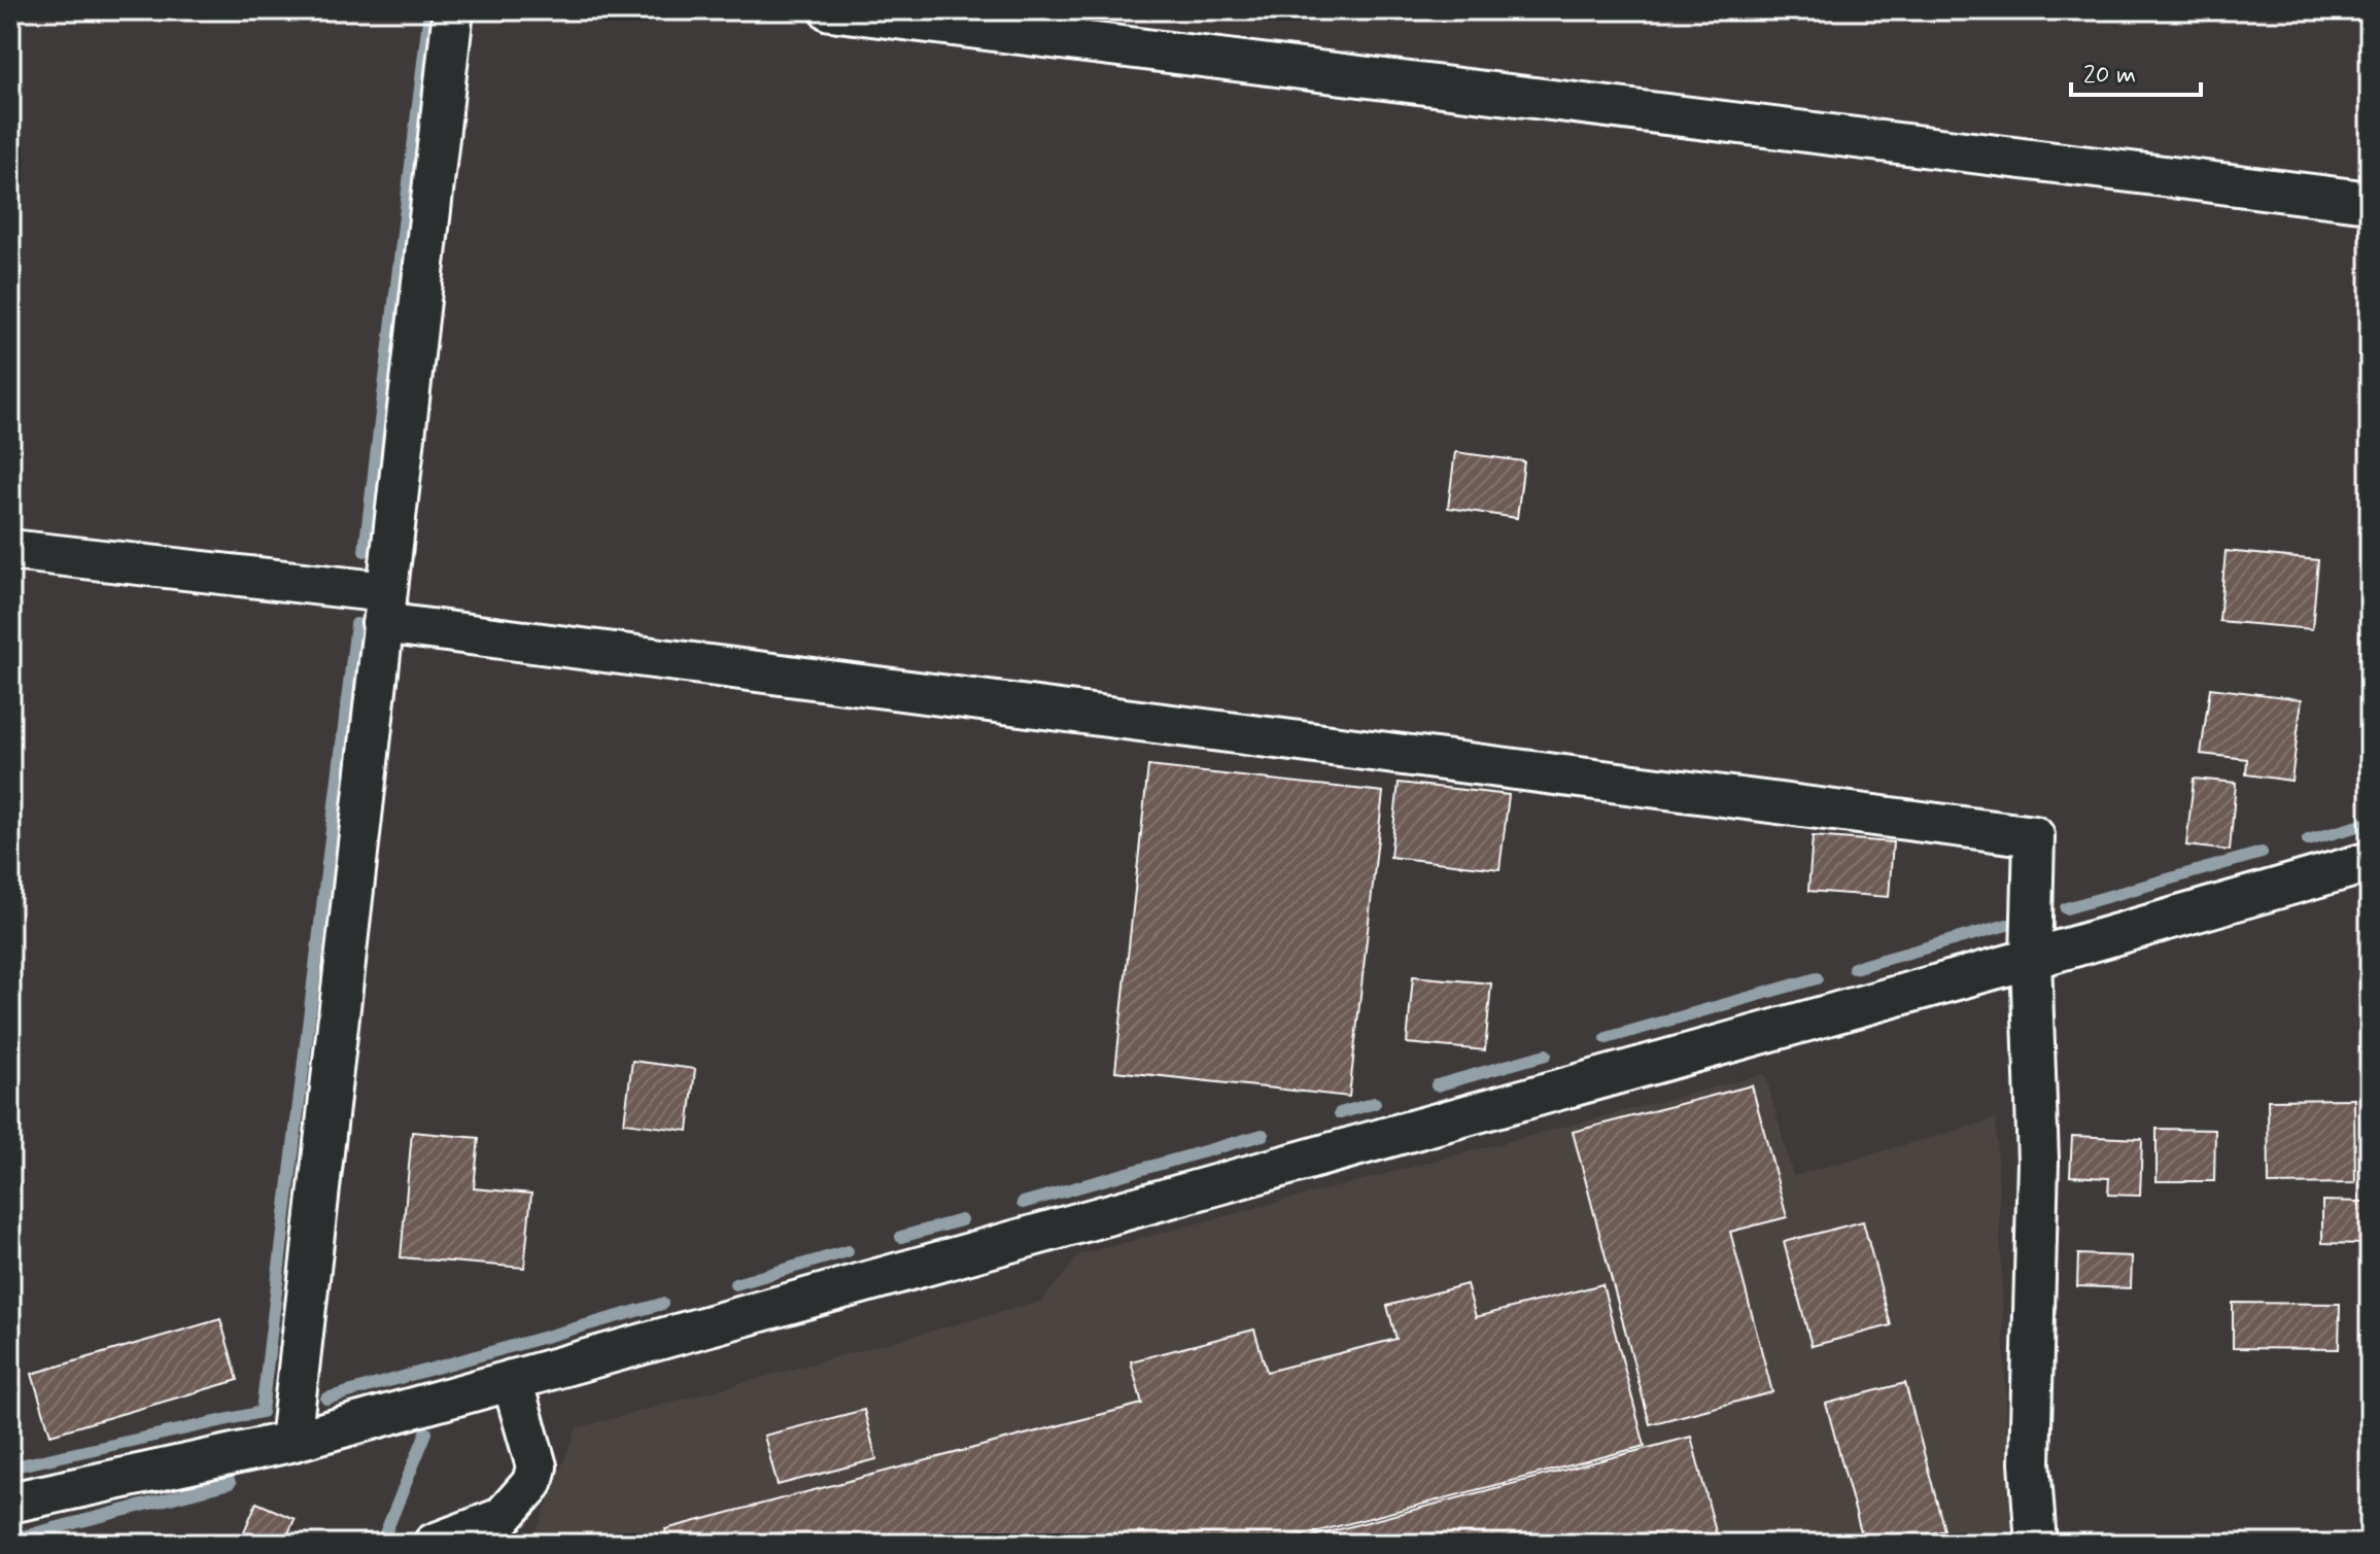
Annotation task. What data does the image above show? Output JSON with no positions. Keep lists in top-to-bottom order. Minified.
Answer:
{"scale_bar":"20 m"}
